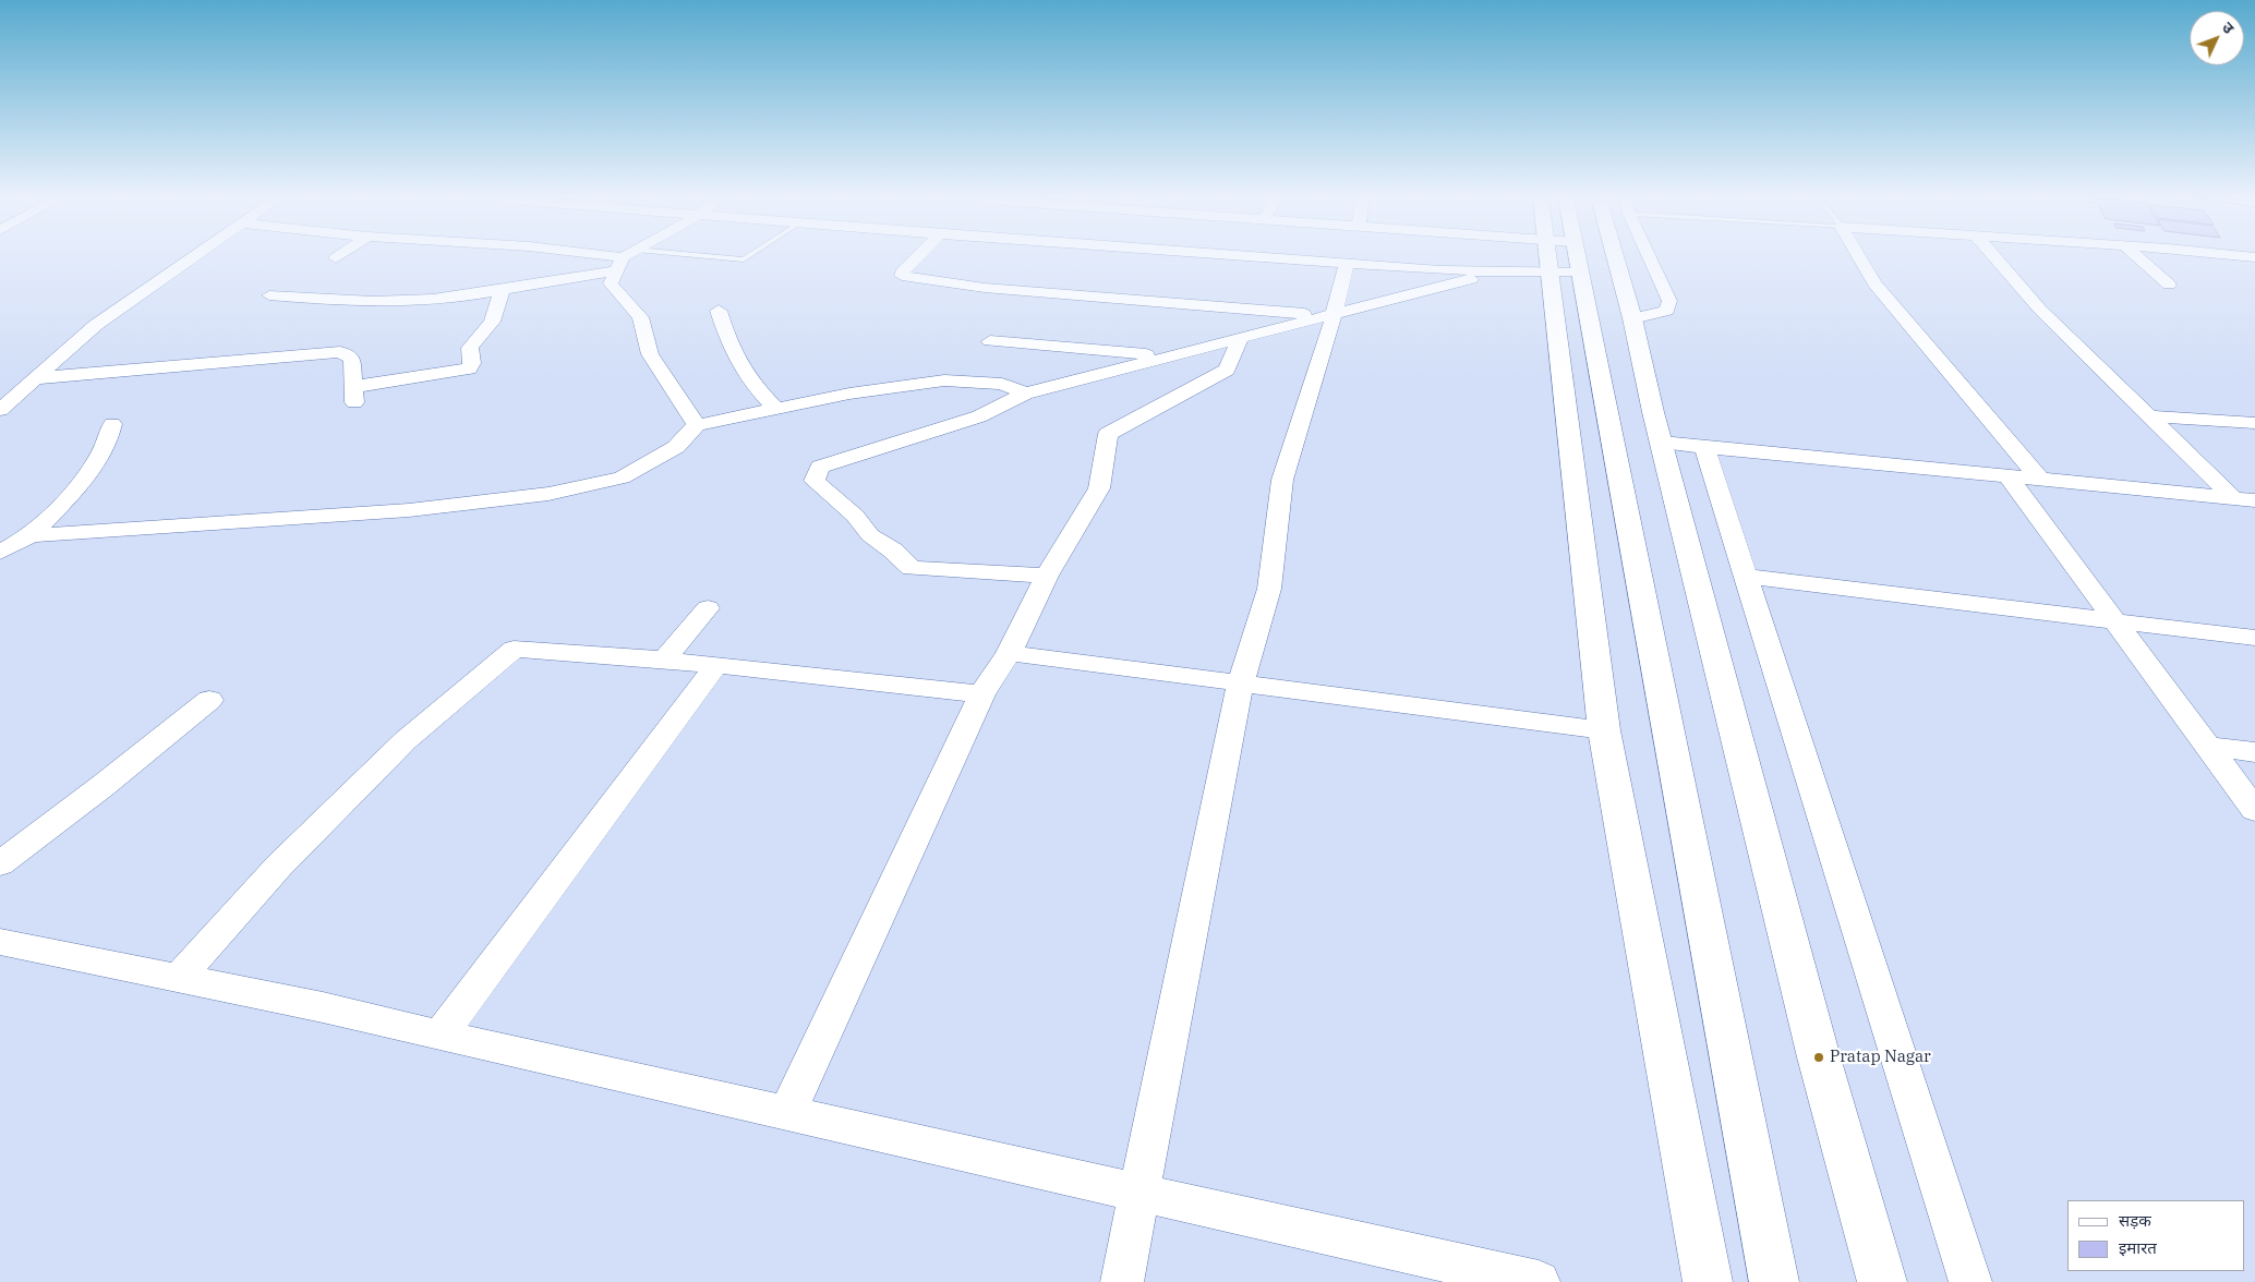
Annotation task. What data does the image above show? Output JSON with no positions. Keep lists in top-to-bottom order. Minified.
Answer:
{"places":["Pratap Nagar"],"legend":["सड़क","इमारत"],"north":"top right"}
